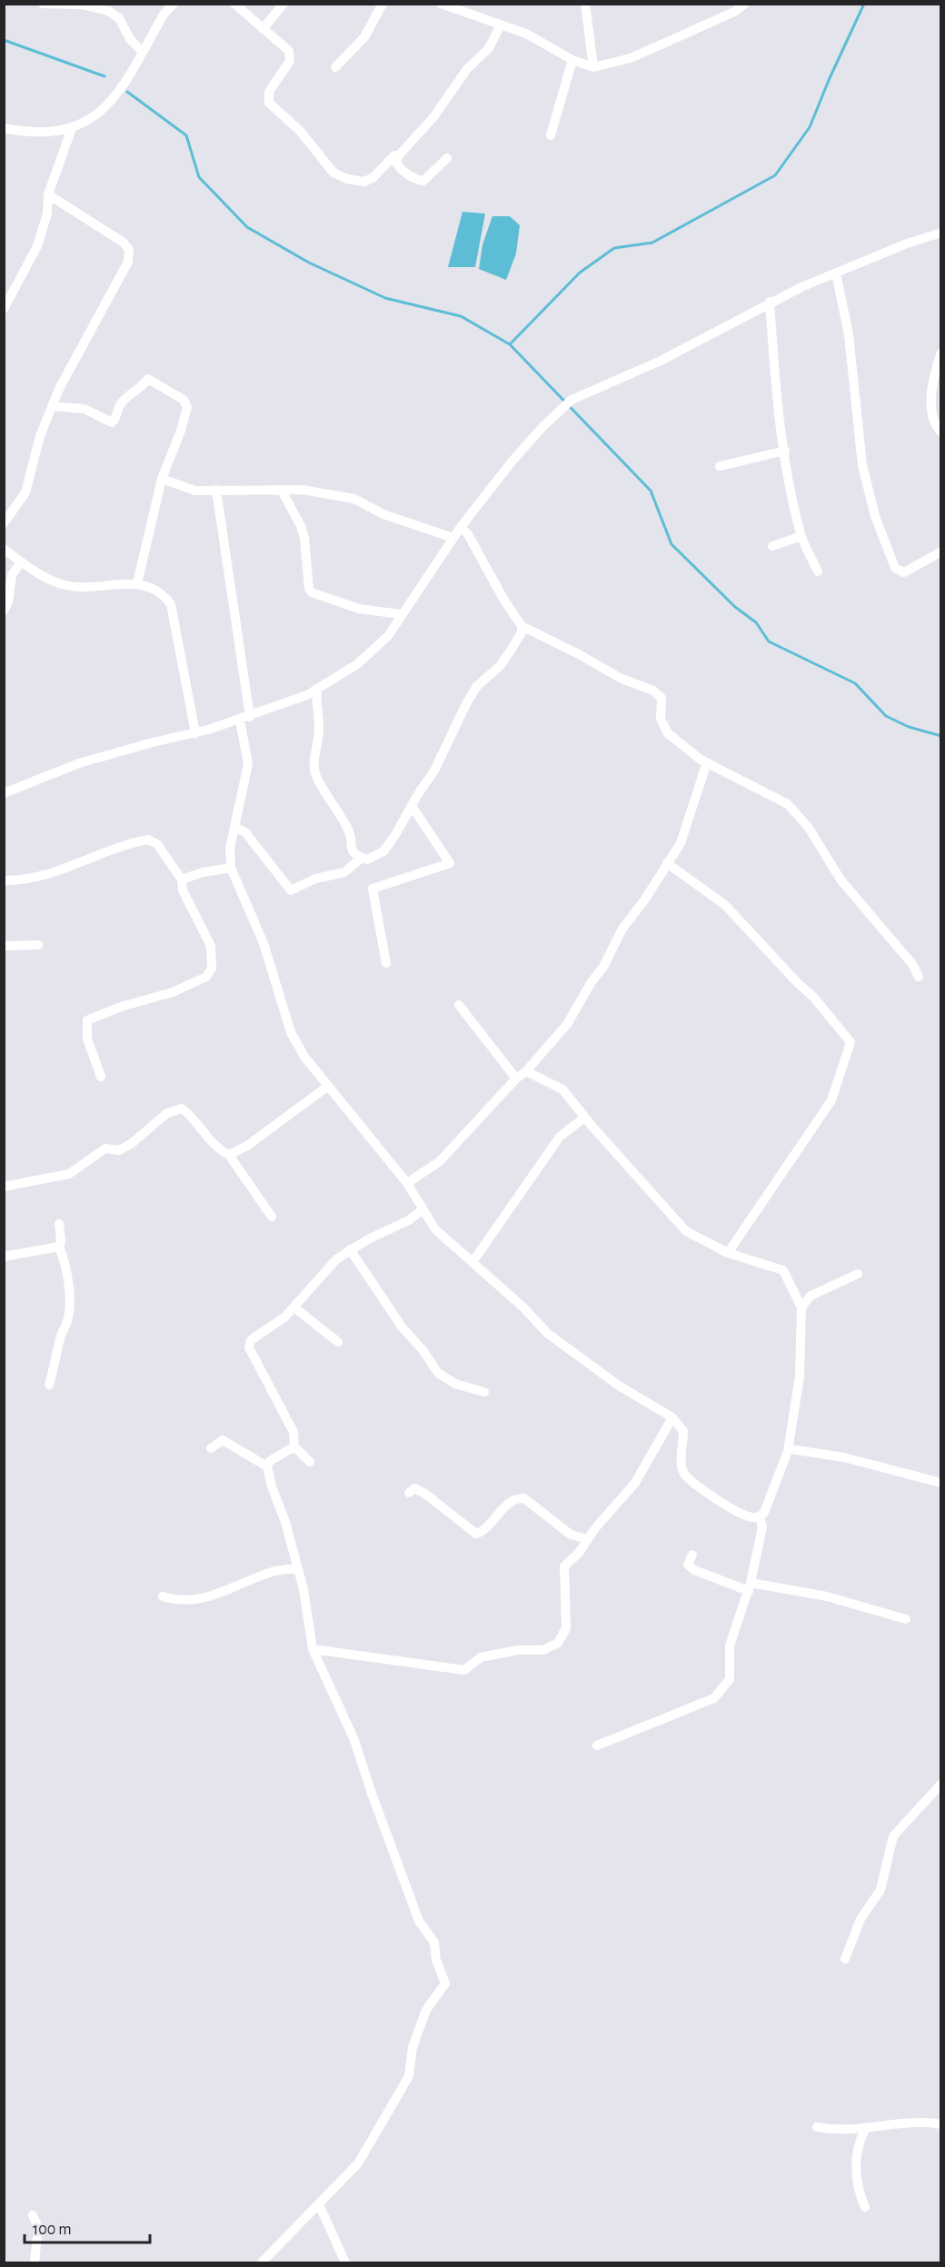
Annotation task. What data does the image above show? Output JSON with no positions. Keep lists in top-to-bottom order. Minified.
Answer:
{"scale_bar":"100 m"}
